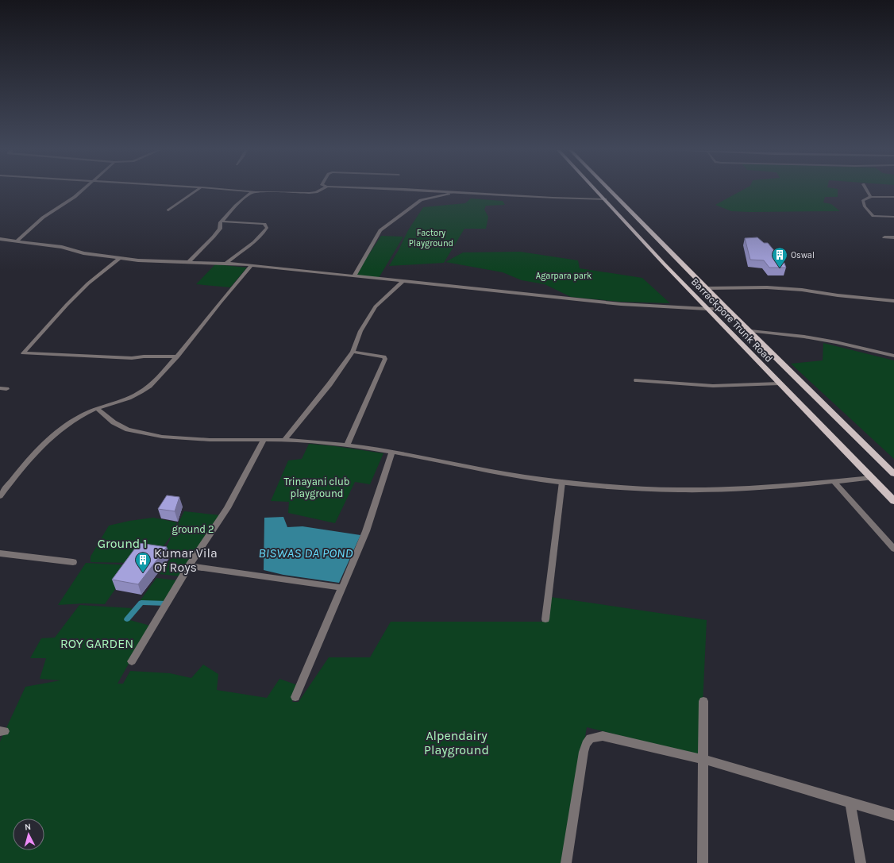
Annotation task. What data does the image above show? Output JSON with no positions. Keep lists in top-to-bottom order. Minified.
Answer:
{"streets":{"main road":["Barrackpore Trunk Road"]},"water":["BISWAS DA POND"],"parks":["Factory Playground","Agarpara park","Trinayani club playground","ground 2","Ground 1","ROY GARDEN","Alpendairy Playground"],"places":{"building":["Oswal","Kumar Vila Of Roys"]},"north":"top"}
